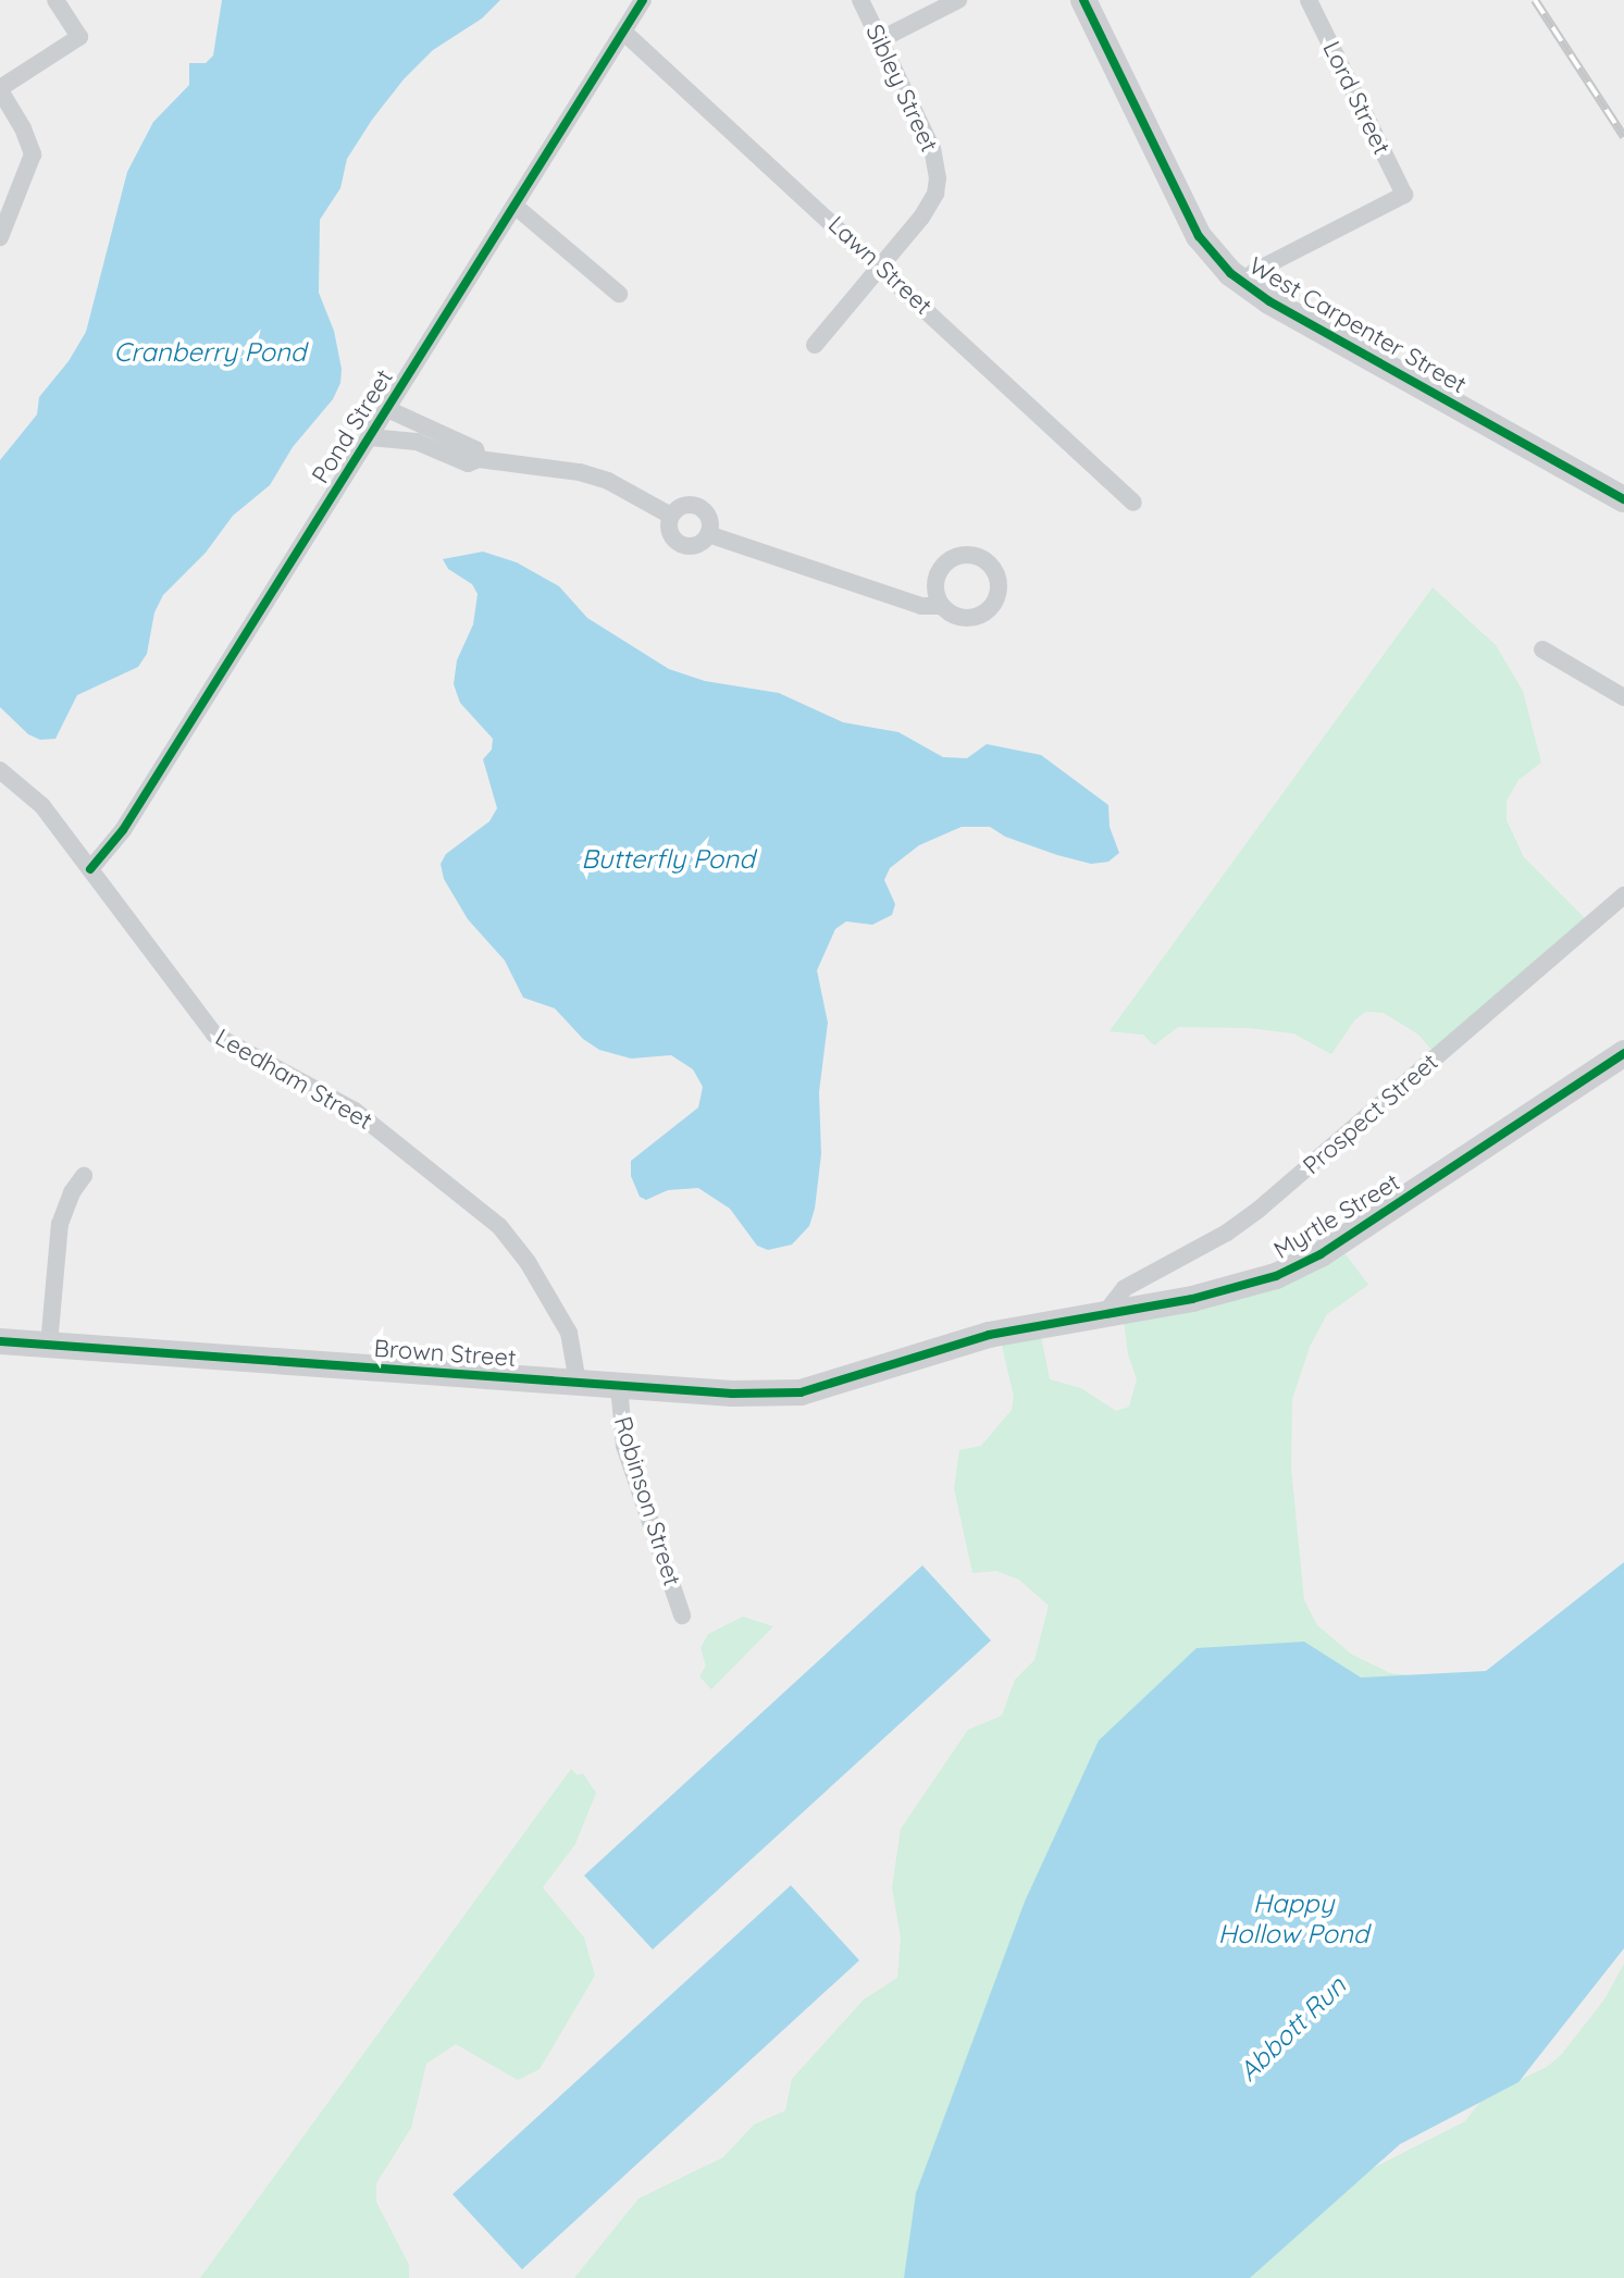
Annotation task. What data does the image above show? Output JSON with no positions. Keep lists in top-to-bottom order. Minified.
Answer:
{"streets":{"street":["Sibley Street","Lord Street","Lawn Street","West Carpenter Street","Pond Street","Leedham Street","Prospect Street","Myrtle Street","Brown Street","Robinson Street"]},"crossings":[["Sibley Street","Lawn Street"],["Lord Street","West Carpenter Street"],["Lawn Street","Pond Street"],["Pond Street","Leedham Street"],["Leedham Street","Brown Street"],["Prospect Street","Myrtle Street"],["Myrtle Street","Brown Street"],["Brown Street","Robinson Street"]],"water":["Cranberry Pond","Butterfly Pond","Happy Hollow Pond","Abbott Run"]}
